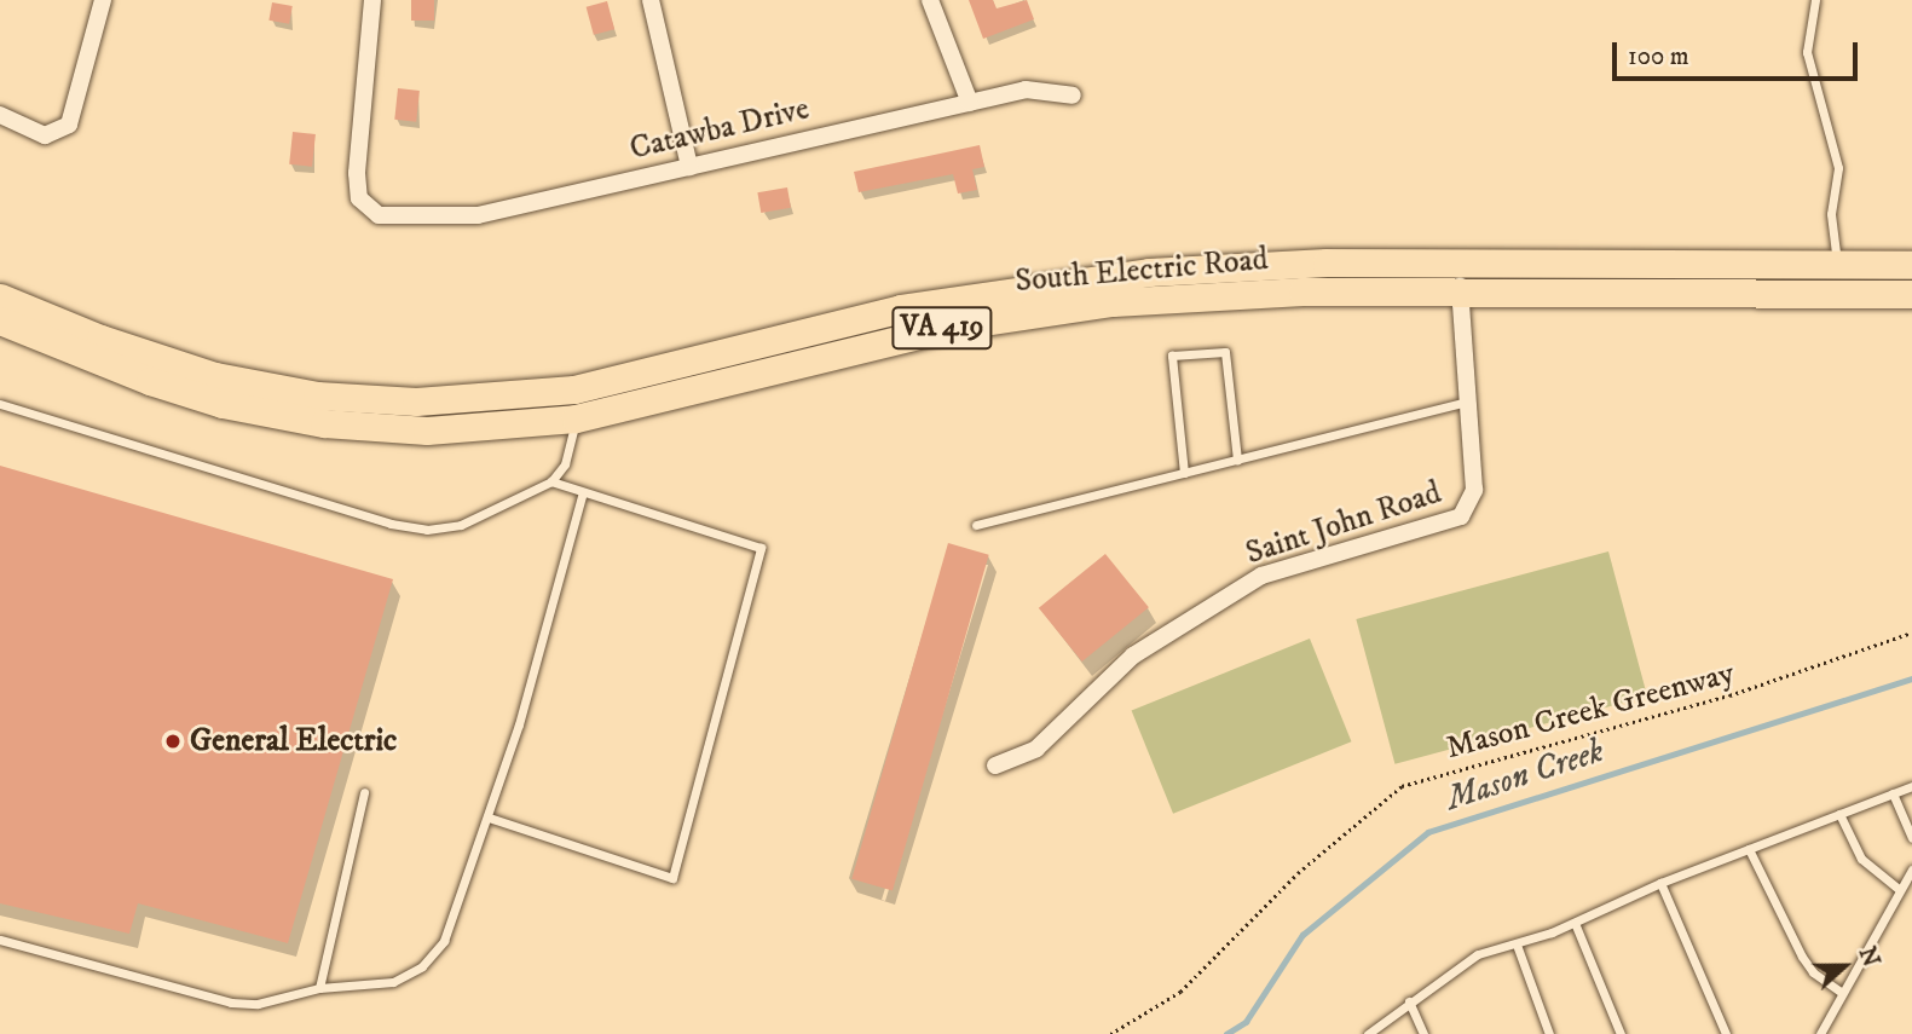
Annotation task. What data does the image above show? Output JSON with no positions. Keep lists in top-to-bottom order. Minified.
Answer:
{"streets":{"main road":["South Electric Road","VA 419"],"street":["Catawba Drive","Saint John Road"],"path":["Mason Creek Greenway"]},"crossings":[["South Electric Road","Saint John Road"]],"water":["Mason Creek"],"places":["General Electric"],"scale_bar":"100 m","north":"right"}
